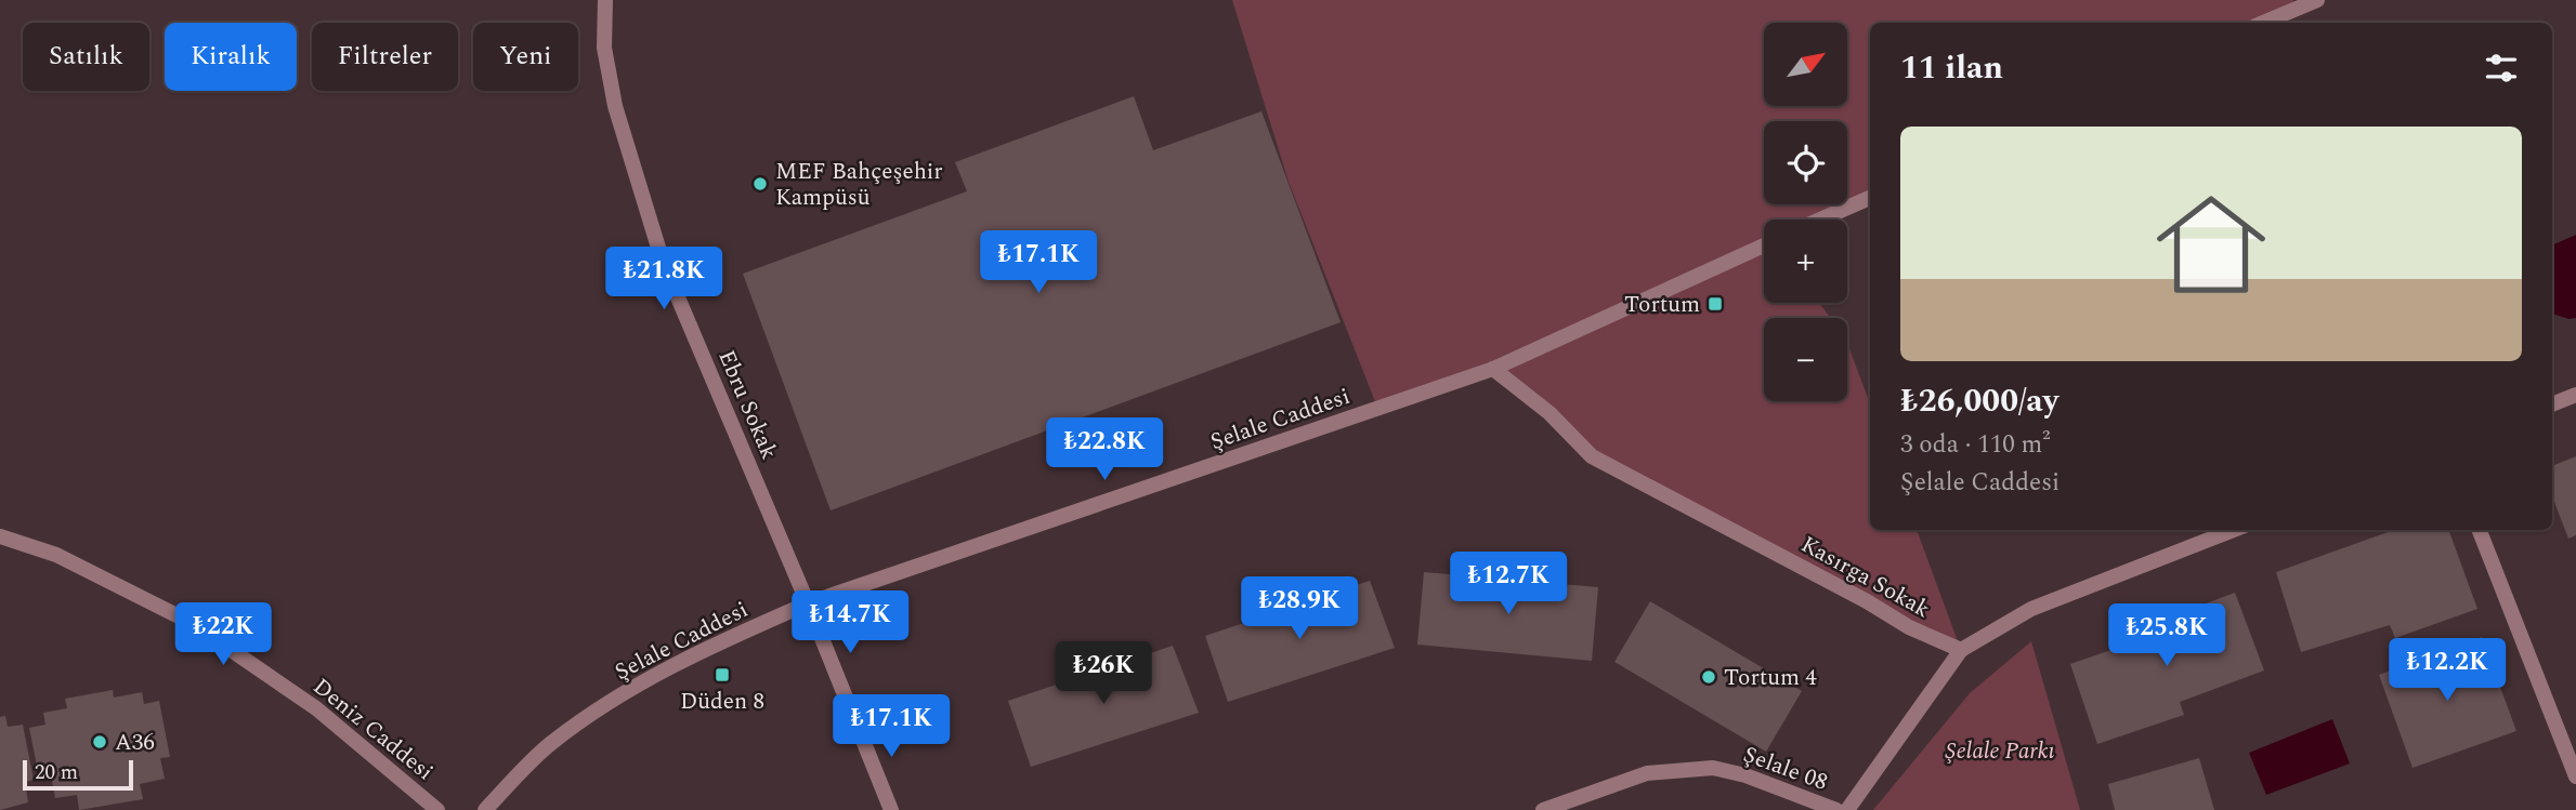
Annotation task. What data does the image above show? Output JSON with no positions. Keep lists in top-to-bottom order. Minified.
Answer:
{"streets":{"street":["Ebru Sokak","Şelale Caddesi","Kasırga Sokak","Deniz Caddesi","Şelale 08"]},"crossings":[["Ebru Sokak","Şelale Caddesi"],["Şelale Caddesi","Kasırga Sokak"]],"parks":["Şelale Parkı"],"places":{"other":["MEF Bahçeşehir Kampüsü","Tortum 4","A36"],"transit":["Tortum","Düden 8"]},"scale_bar":"20 m","north":"top right","page":{"map_buttons":["+","−"],"chip":["Satılık","Kiralık","Filtreler","Yeni"],"heading":"11 ilan","list":[{"name":"₺26,000/ay","note":"3 oda · 110 m² · Şelale Caddesi"}],"price":["₺17.1K","₺21.8K","₺22.8K","₺12.7K","₺28.9K","₺14.7K","₺22K","₺25.8K","₺12.2K","₺26K","₺17.1K"],"scale":"20 m"}}
